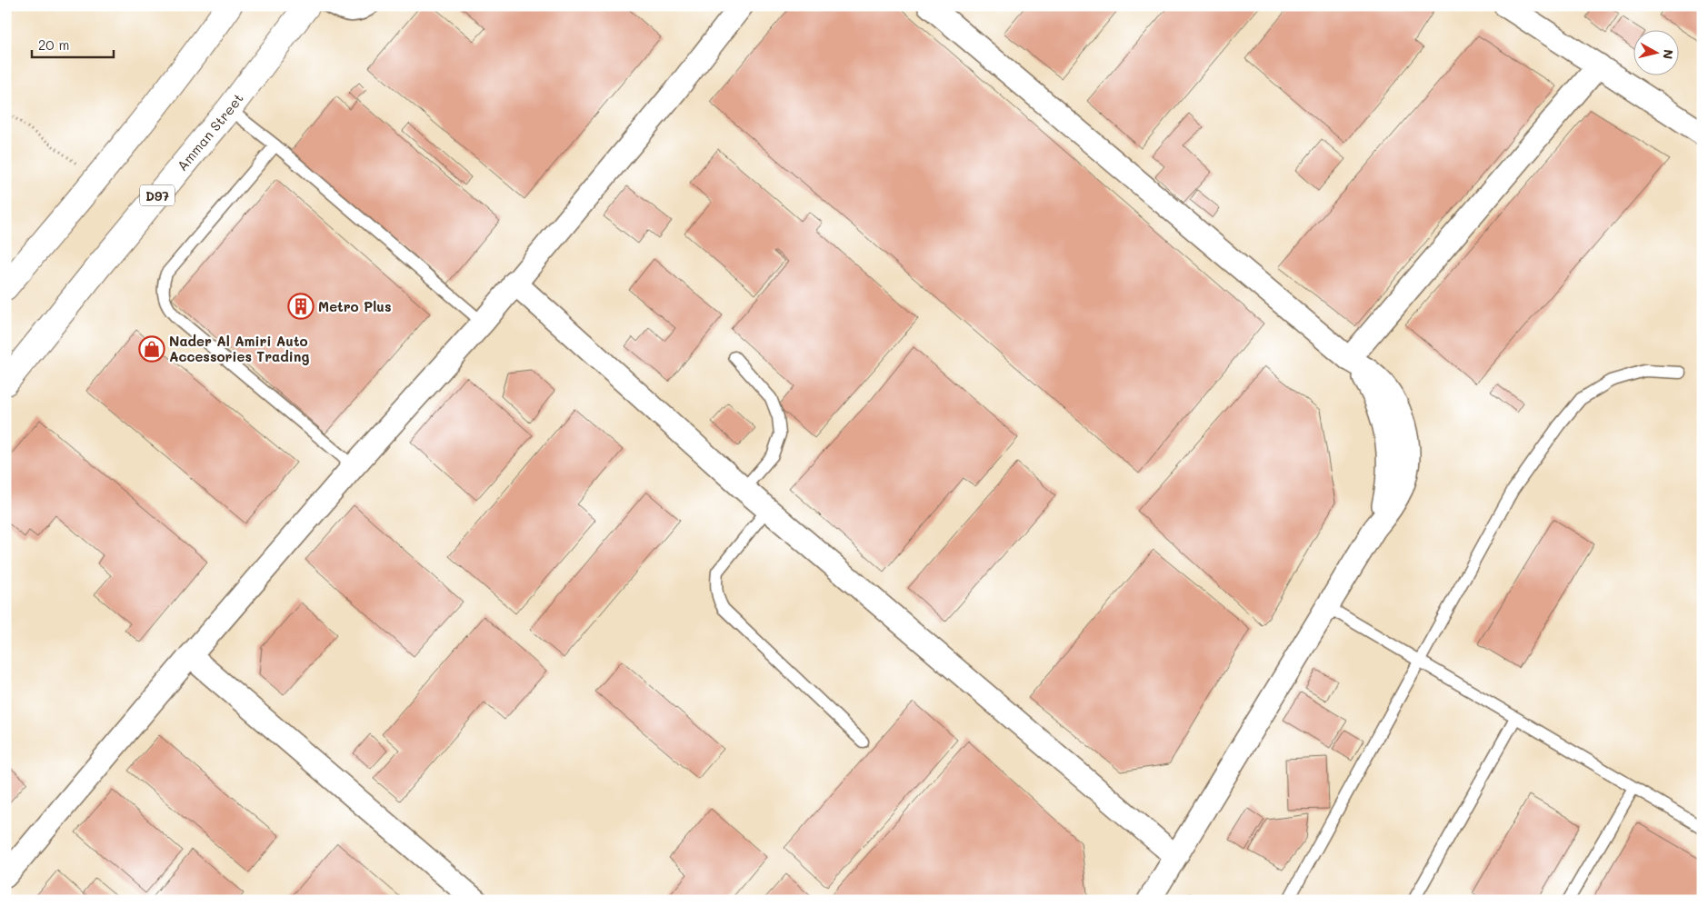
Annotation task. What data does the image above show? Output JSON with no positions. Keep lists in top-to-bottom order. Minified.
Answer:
{"streets":{"main road":["Amman Street","D97"]},"places":{"building":["Metro Plus"],"shop":["Nader Al Amiri Auto Accessories Trading"]},"scale_bar":"20 m","north":"right"}
